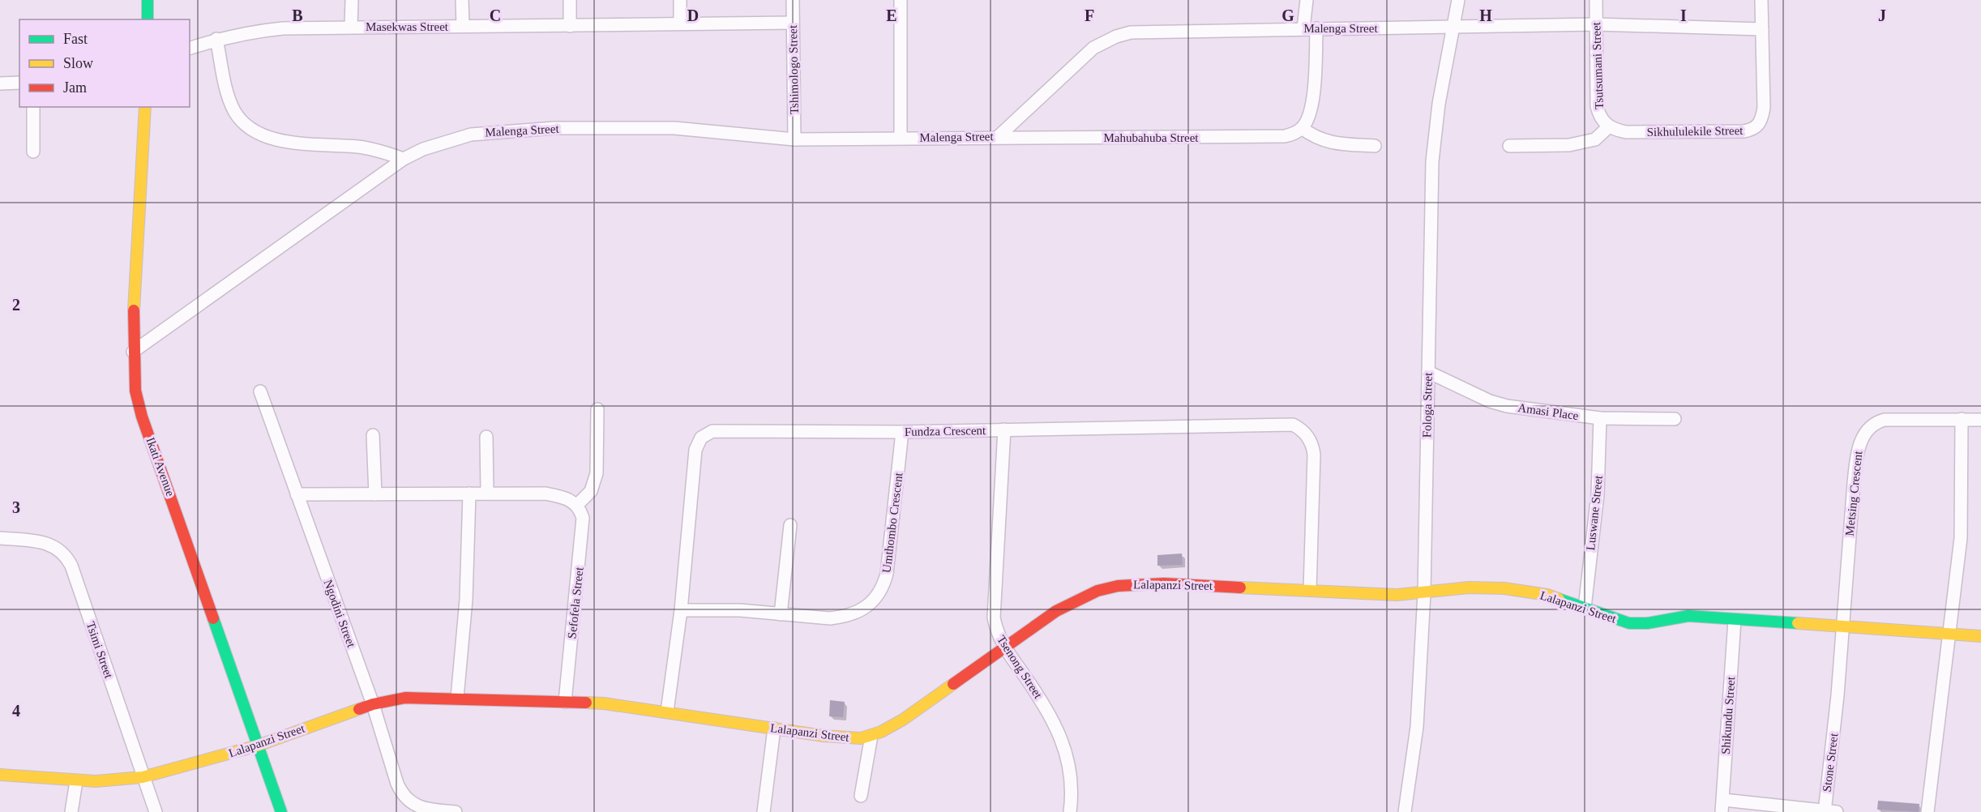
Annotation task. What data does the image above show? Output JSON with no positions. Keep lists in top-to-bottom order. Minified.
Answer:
{"streets":{"street":["Masekwas Street","Malenga Street","Tsutsumani Street","Tshimologo Street","Sikhululekile Street","Mahubahuba Street","Fologa Street","Amasi Place","Fundza Crescent","Ikati Avenue","Metsing Crescent","Luswane Street","Umthombo Crescent","Lalapanzi Street","Sefofela Street","Ngodini Street","Tsimi Street","Tsenong Street","Shikundu Street","Stone Street"]},"crossings":[["Masekwas Street","Tshimologo Street"],["Malenga Street","Tsutsumani Street"],["Malenga Street","Tshimologo Street"],["Malenga Street","Sikhululekile Street"],["Malenga Street","Mahubahuba Street"],["Malenga Street","Fologa Street"],["Malenga Street","Ikati Avenue"],["Tsutsumani Street","Sikhululekile Street"],["Fologa Street","Amasi Place"],["Fologa Street","Lalapanzi Street"],["Amasi Place","Luswane Street"],["Fundza Crescent","Umthombo Crescent"],["Fundza Crescent","Lalapanzi Street"],["Fundza Crescent","Tsenong Street"],["Ikati Avenue","Lalapanzi Street"],["Metsing Crescent","Lalapanzi Street"],["Metsing Crescent","Stone Street"],["Luswane Street","Lalapanzi Street"],["Lalapanzi Street","Sefofela Street"],["Lalapanzi Street","Ngodini Street"],["Lalapanzi Street","Tsimi Street"],["Lalapanzi Street","Tsenong Street"],["Lalapanzi Street","Shikundu Street"],["Lalapanzi Street","Stone Street"],["Shikundu Street","Stone Street"]],"legend":["Fast","Slow","Jam"],"grid":{"columns":["B","C","D","E","F","G","H","I","J"],"rows":["2","3","4"]}}
